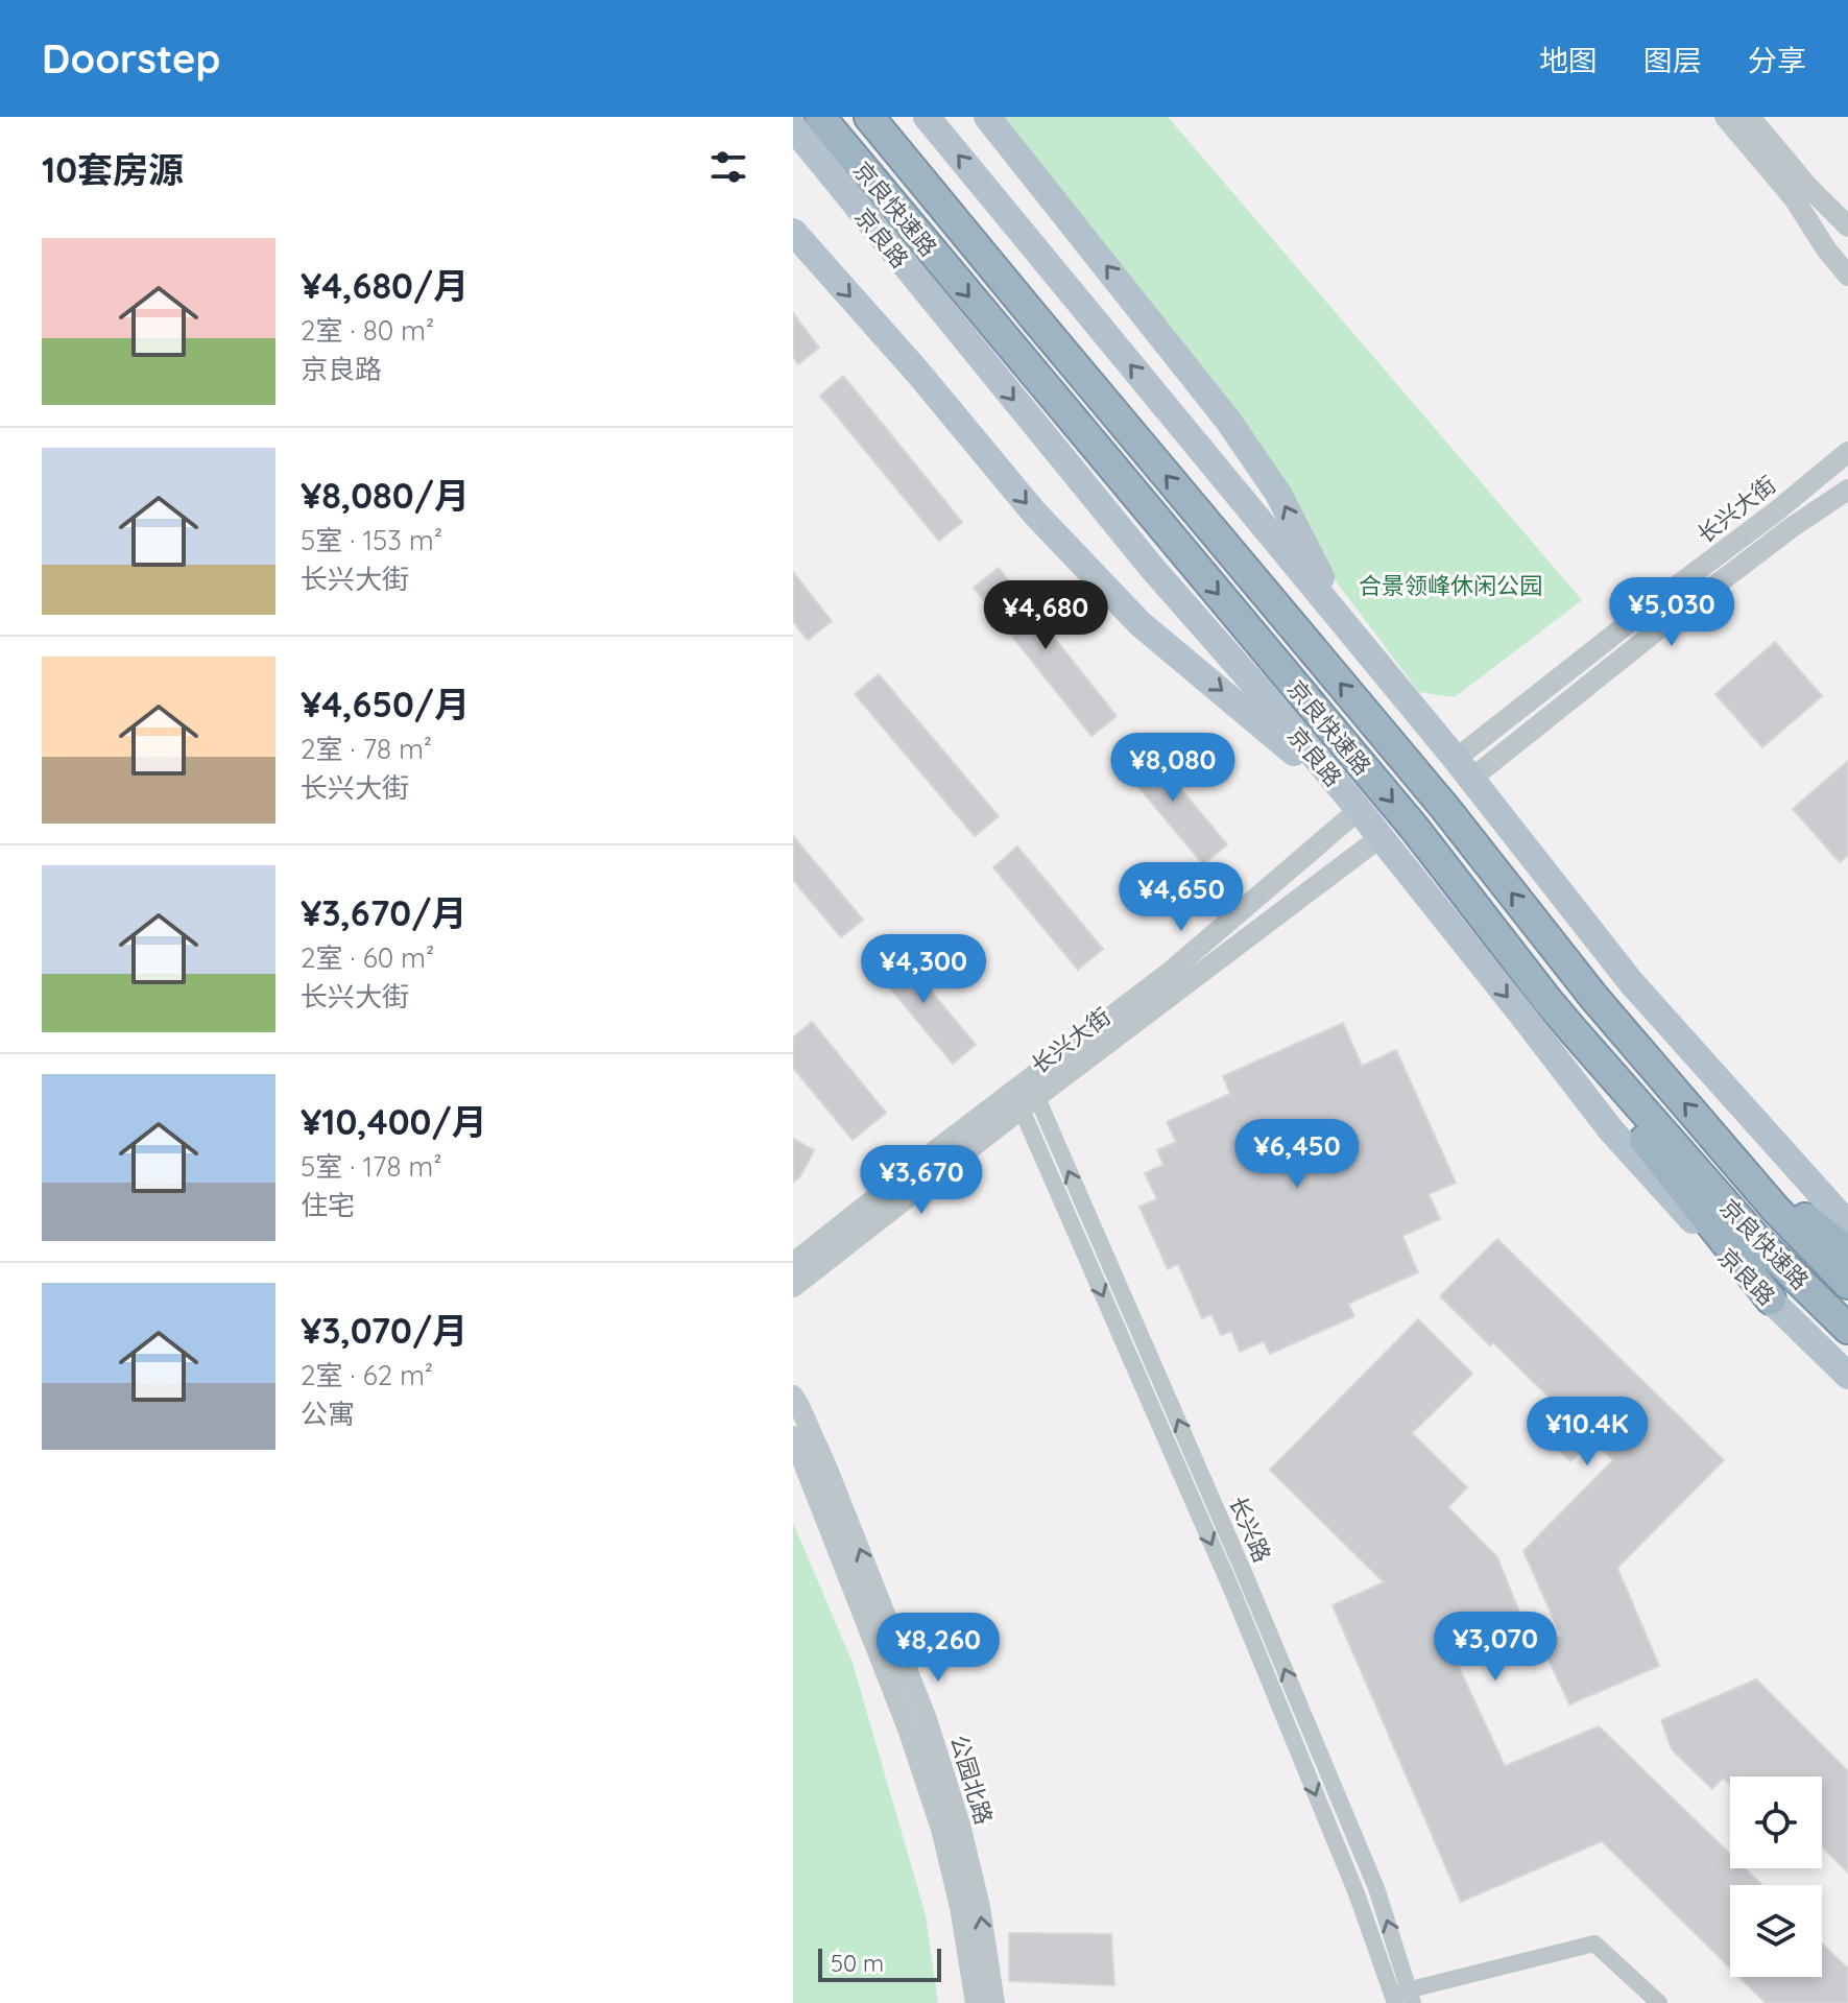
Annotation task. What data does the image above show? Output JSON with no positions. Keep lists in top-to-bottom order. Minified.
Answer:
{"streets":{"highway":["京良快速路"],"main road":["京良路"],"street":["长兴大街","长兴路","公园北路"]},"crossings":[["京良路","长兴大街"],["长兴大街","长兴路"]],"parks":["合景领峰休闲公园"],"scale_bar":"50 m","page":{"header":"Doorstep","nav":["地图","图层","分享"],"heading":"10套房源","list":[{"name":"¥4,680/月","note":"2室 · 80 m² · 京良路"},{"name":"¥8,080/月","note":"5室 · 153 m² · 长兴大街"},{"name":"¥4,650/月","note":"2室 · 78 m² · 长兴大街"},{"name":"¥3,670/月","note":"2室 · 60 m² · 长兴大街"},{"name":"¥10,400/月","note":"5室 · 178 m² · 住宅"},{"name":"¥3,070/月","note":"2室 · 62 m² · 公寓"}],"price":["¥5,030","¥4,680","¥8,080","¥4,650","¥4,300","¥6,450","¥3,670","¥10.4K","¥3,070","¥8,260"],"scale":"50 m"}}
